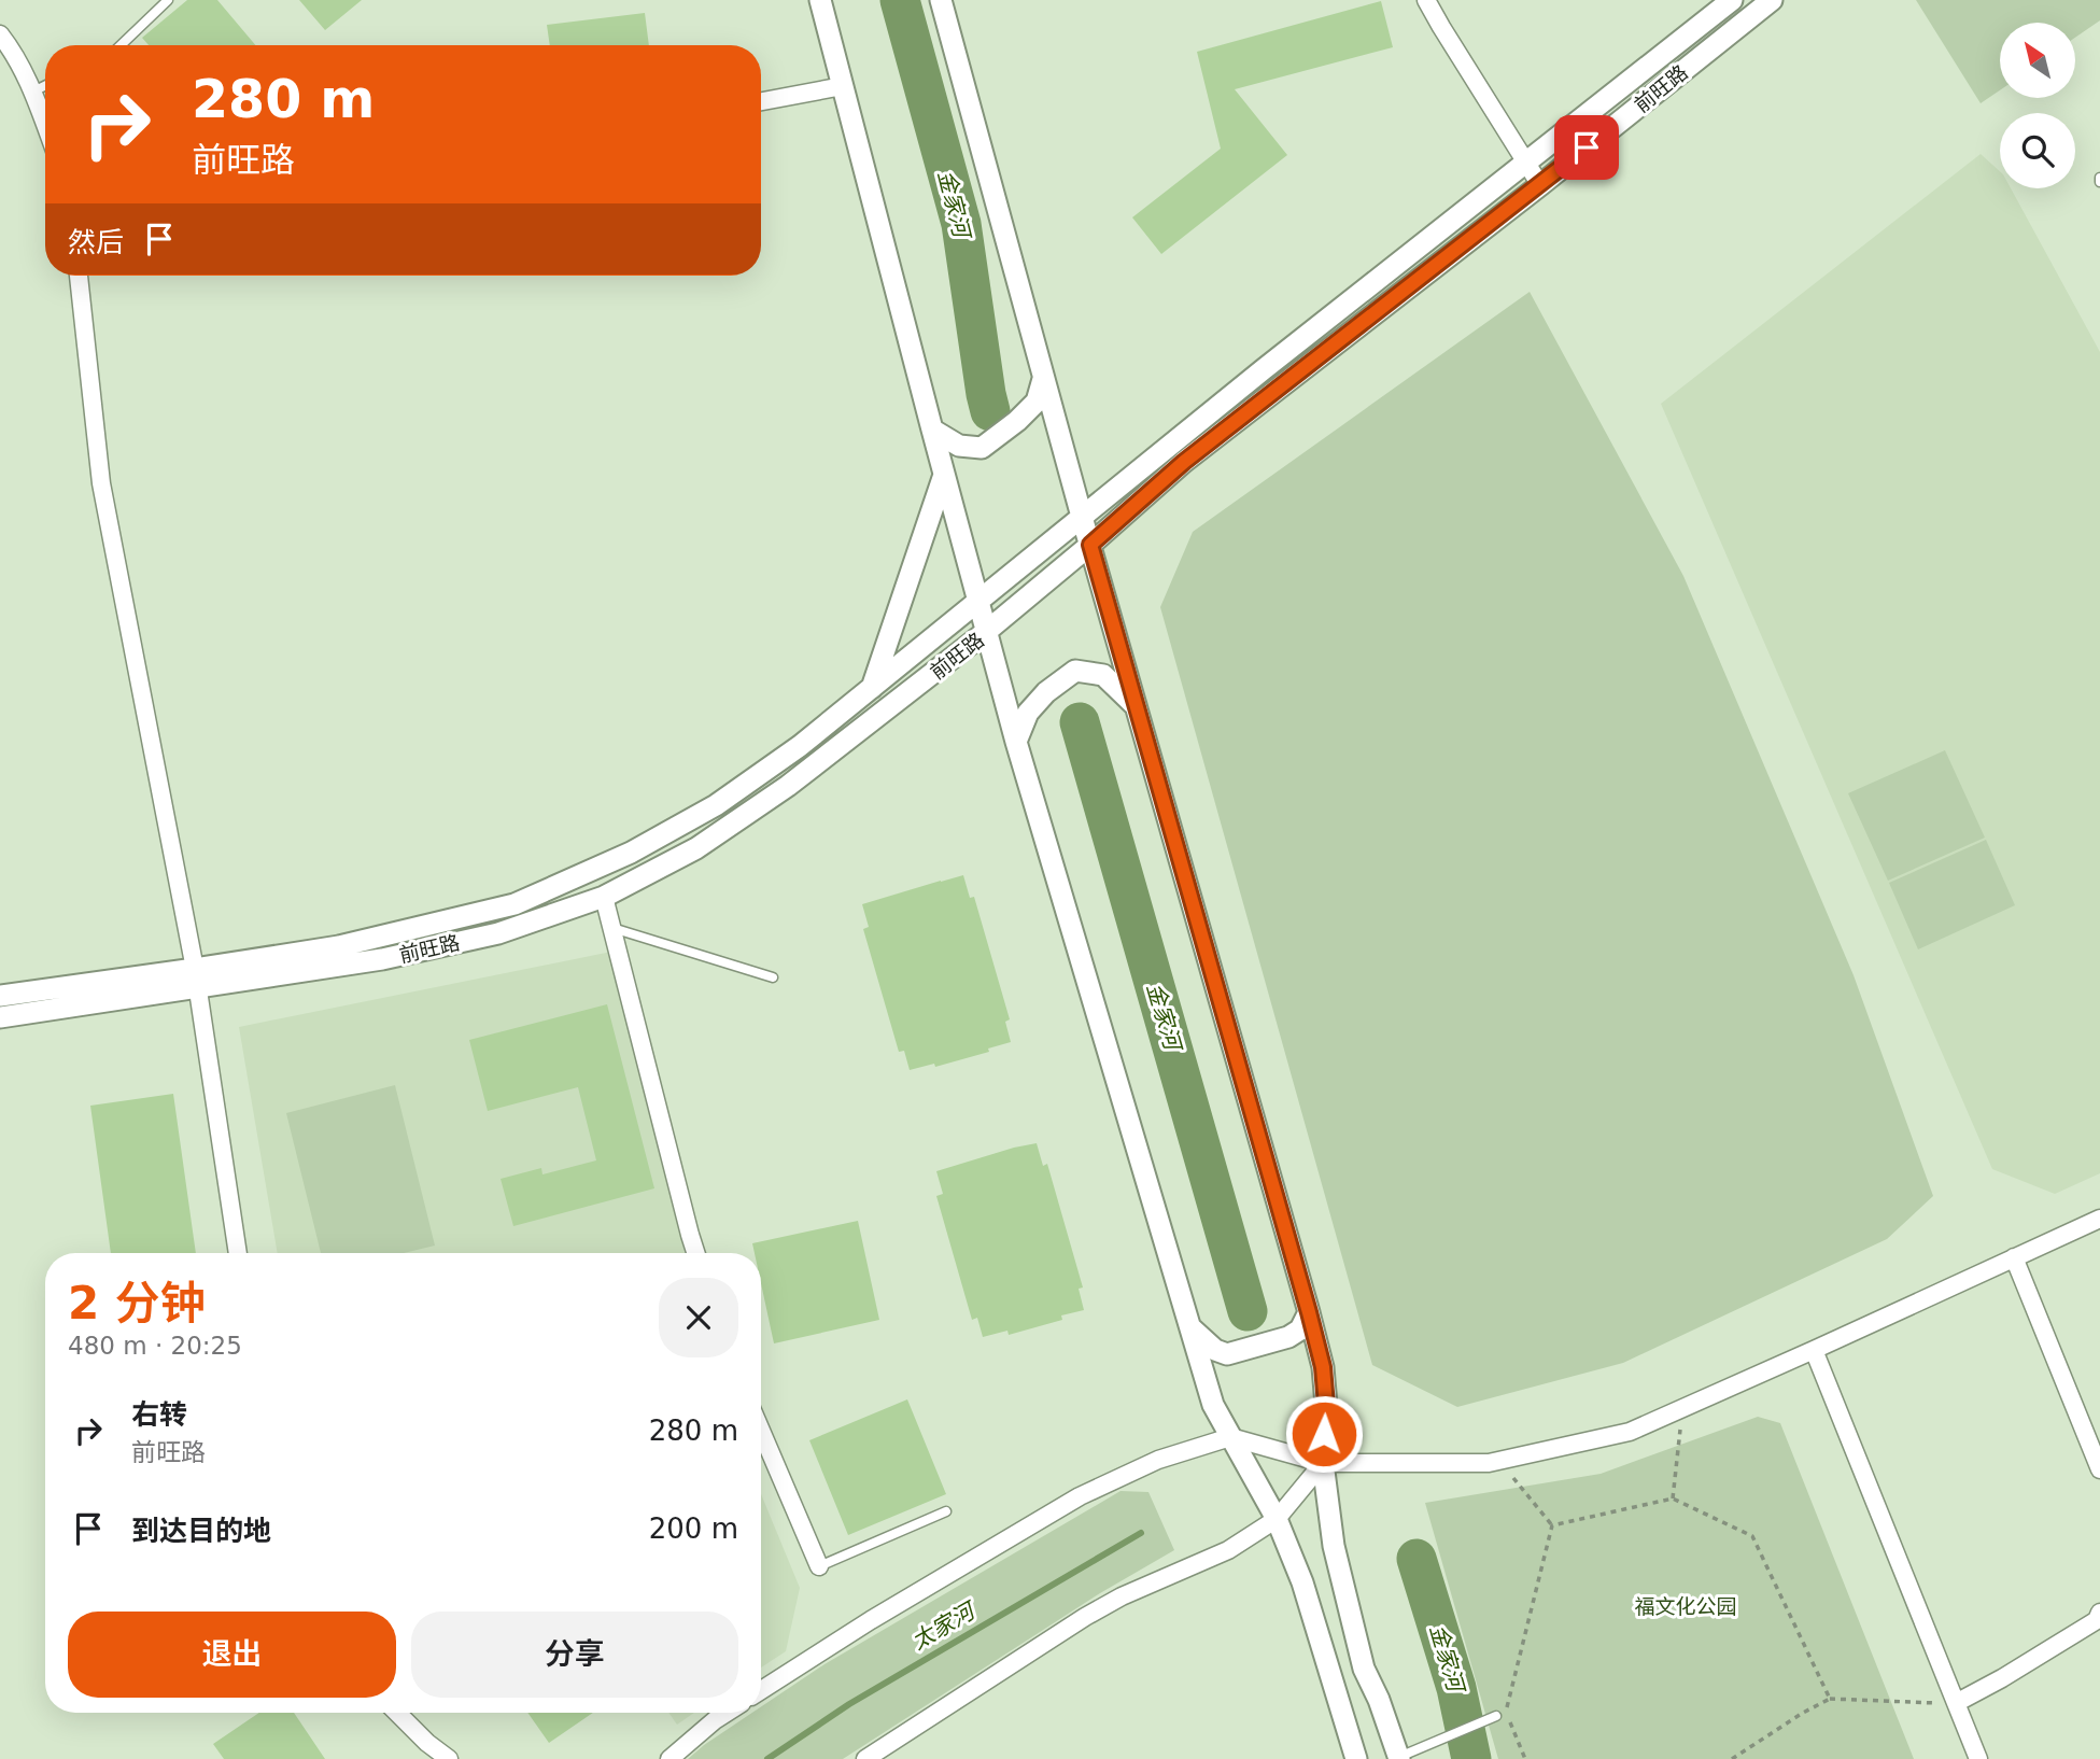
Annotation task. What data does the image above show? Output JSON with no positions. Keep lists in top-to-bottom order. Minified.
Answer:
{"streets":{"street":["前旺路"]},"water":["金家河","太家河"],"parks":["福文化公园"],"north":"top left","page":{"turn":["280 m","前旺路"],"then":"然后","heading":["2 分钟","480 m · 20:25"],"list":[{"name":"右转","note":"前旺路","value":"280 m"},{"name":"到达目的地","value":"200 m"}],"buttons":["退出","分享"]}}
